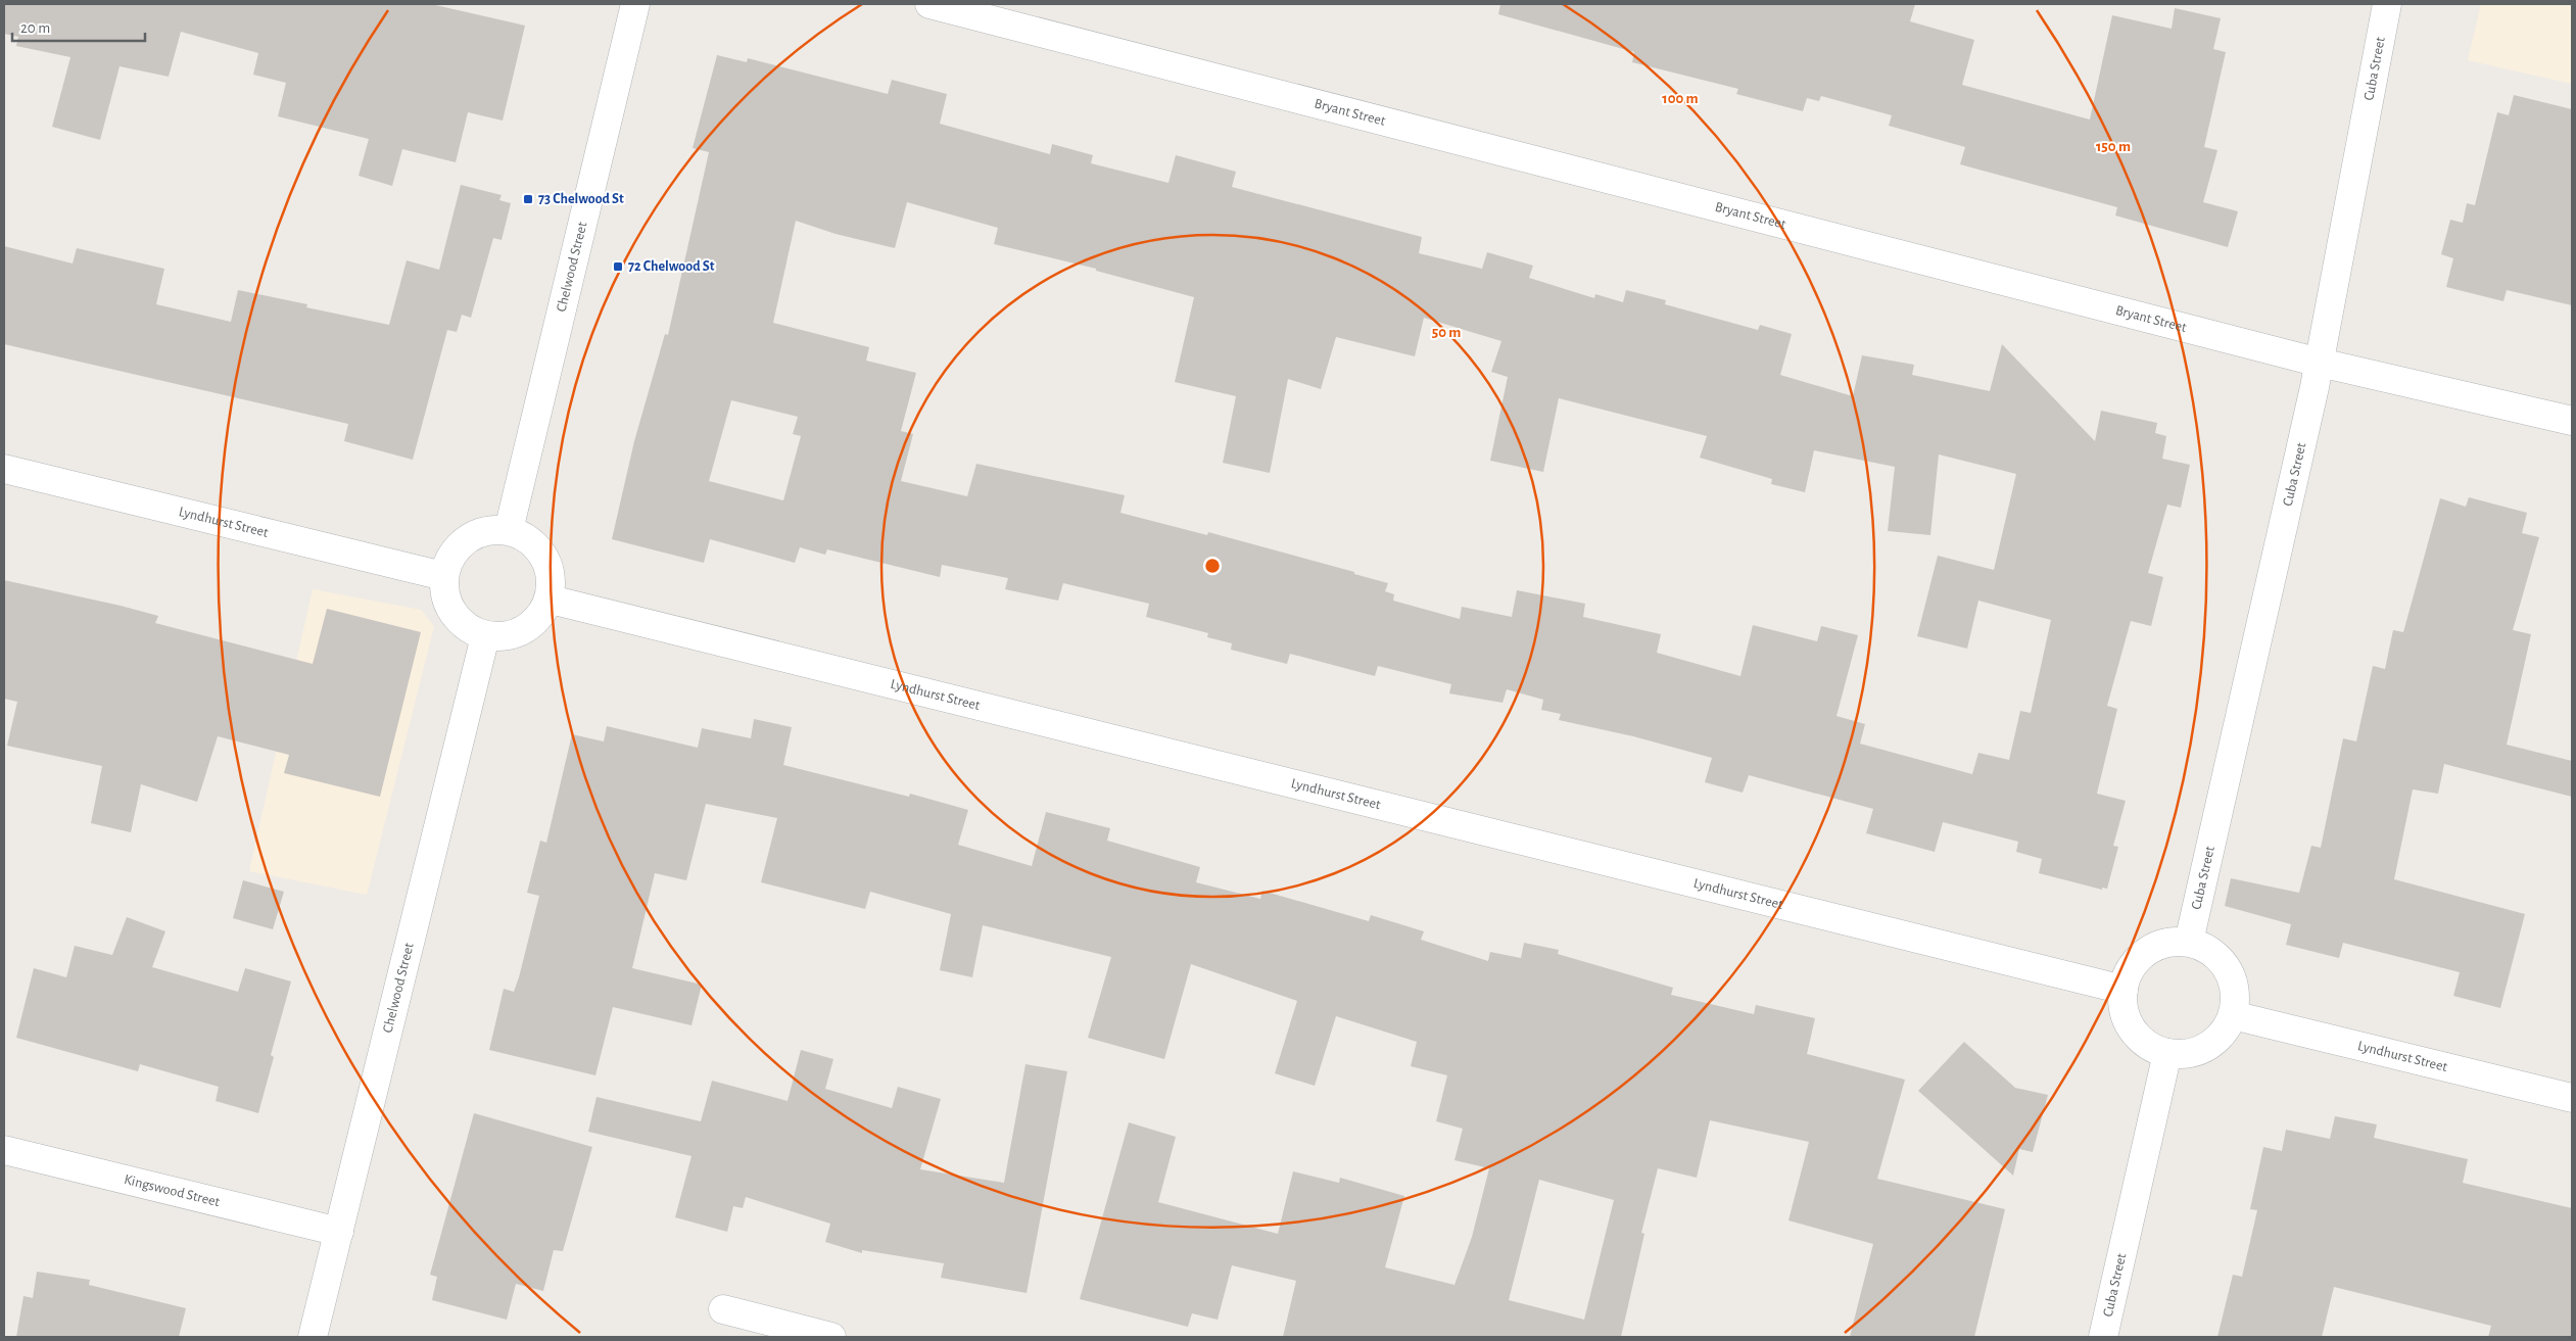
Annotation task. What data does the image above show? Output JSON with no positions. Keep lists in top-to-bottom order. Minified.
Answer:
{"streets":{"street":["Cuba Street","Bryant Street","Chelwood Street","Lyndhurst Street","Kingswood Street"]},"crossings":[["Cuba Street","Bryant Street"],["Cuba Street","Lyndhurst Street"],["Chelwood Street","Lyndhurst Street"],["Chelwood Street","Kingswood Street"]],"places":{"transit":["73 Chelwood St","72 Chelwood St"]},"scale_bar":"20 m","rings":["100 m","150 m","50 m"]}
